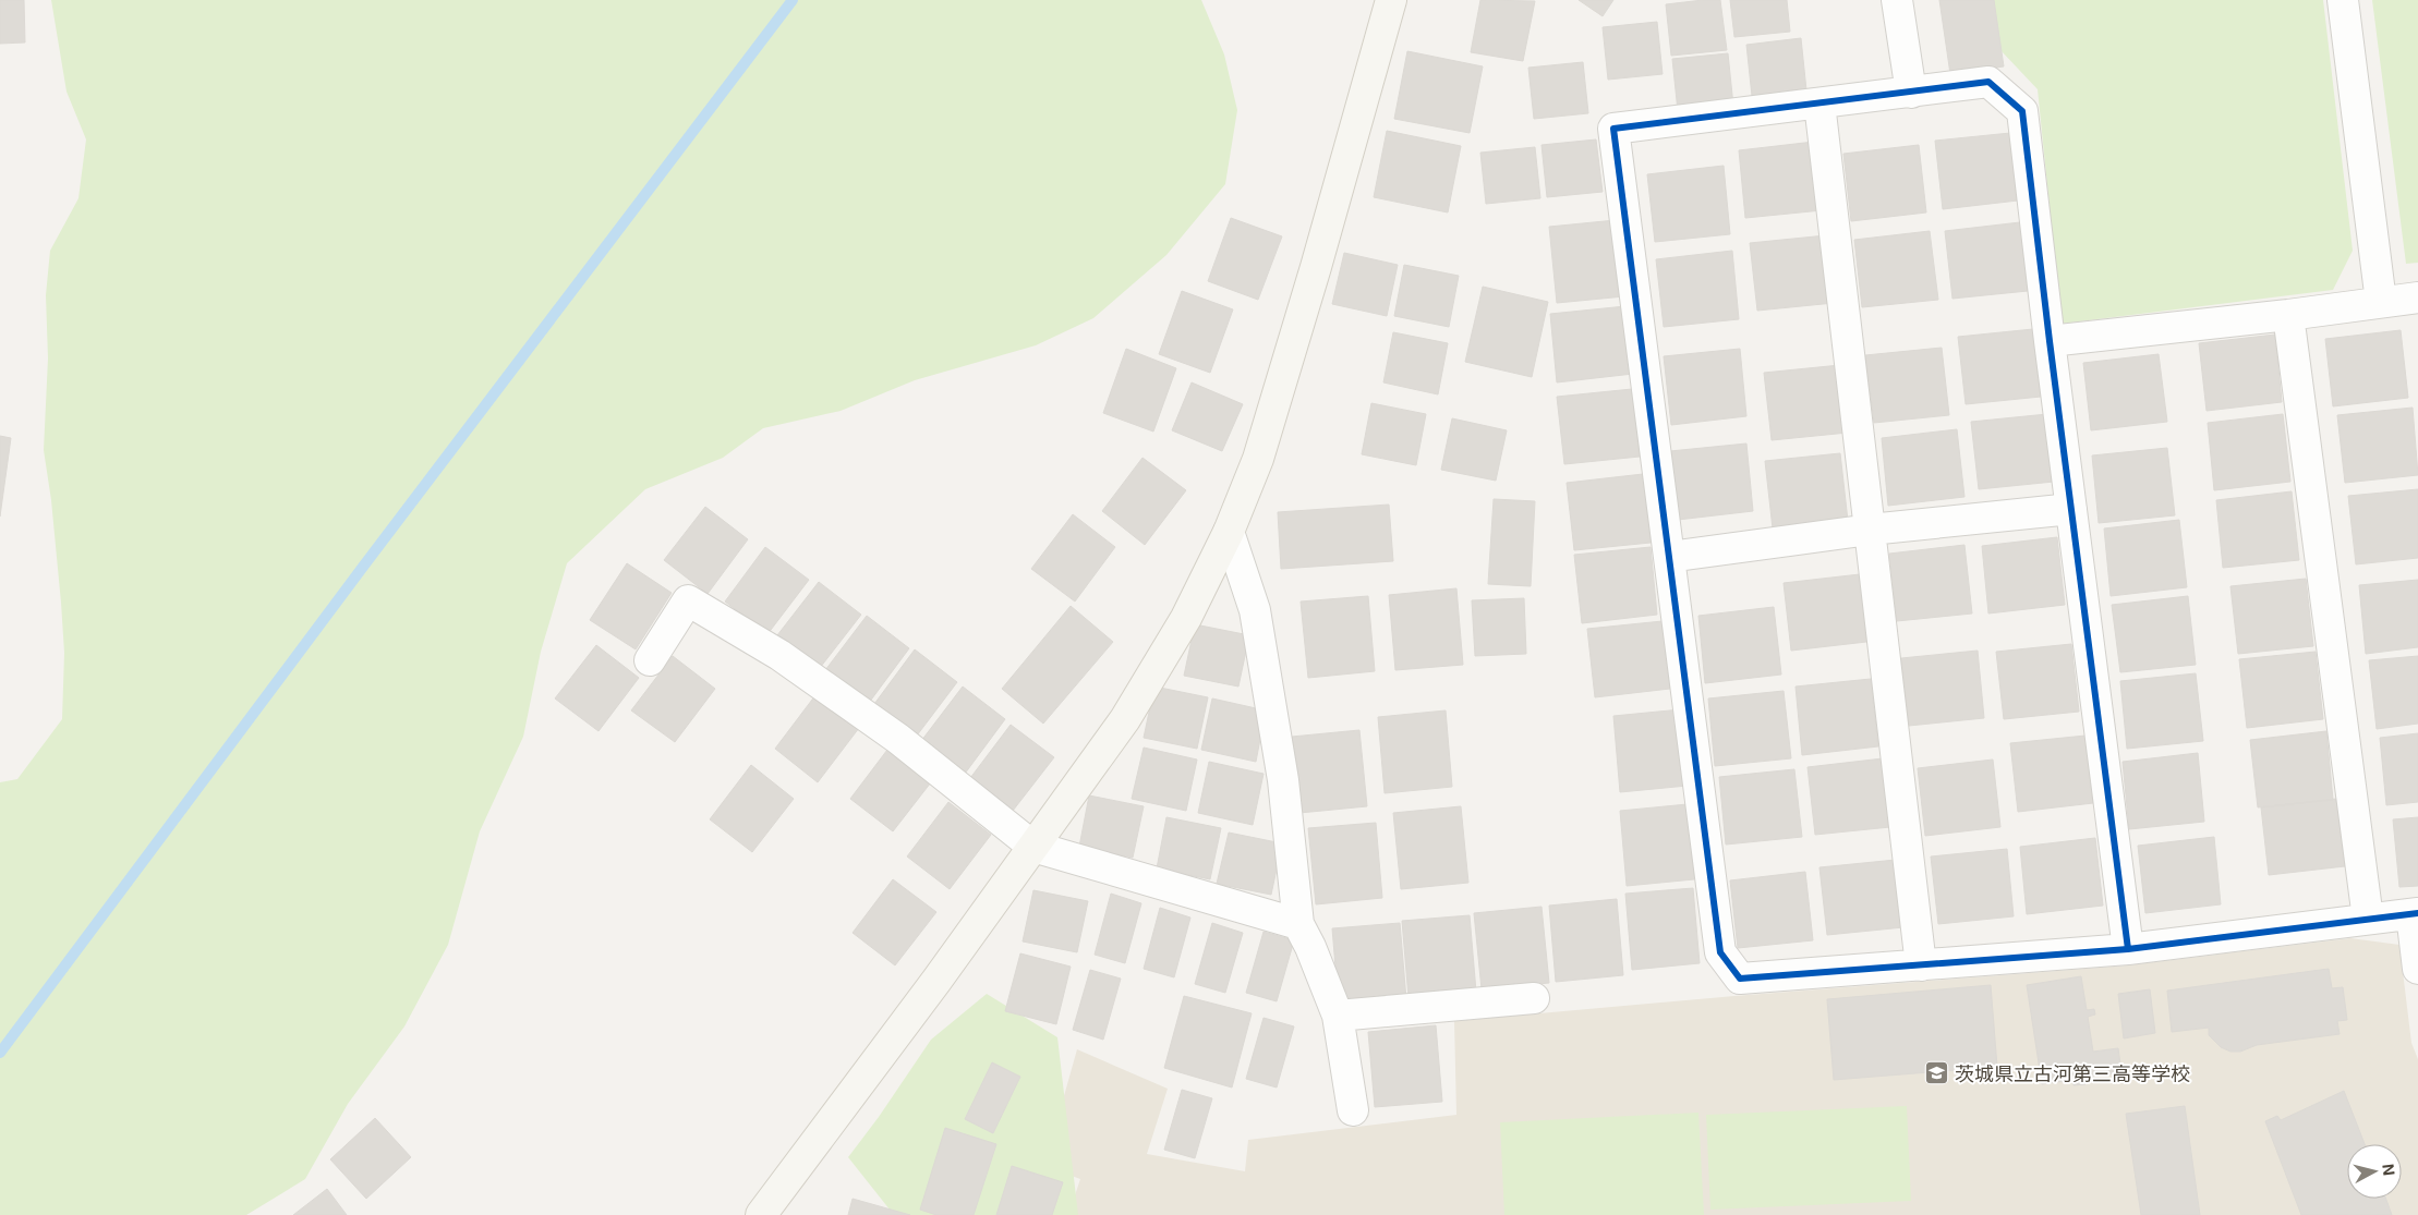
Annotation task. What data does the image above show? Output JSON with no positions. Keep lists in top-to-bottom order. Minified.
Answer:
{"places":{"school or university":["茨城県立古河第三高等学校"]},"north":"right"}
